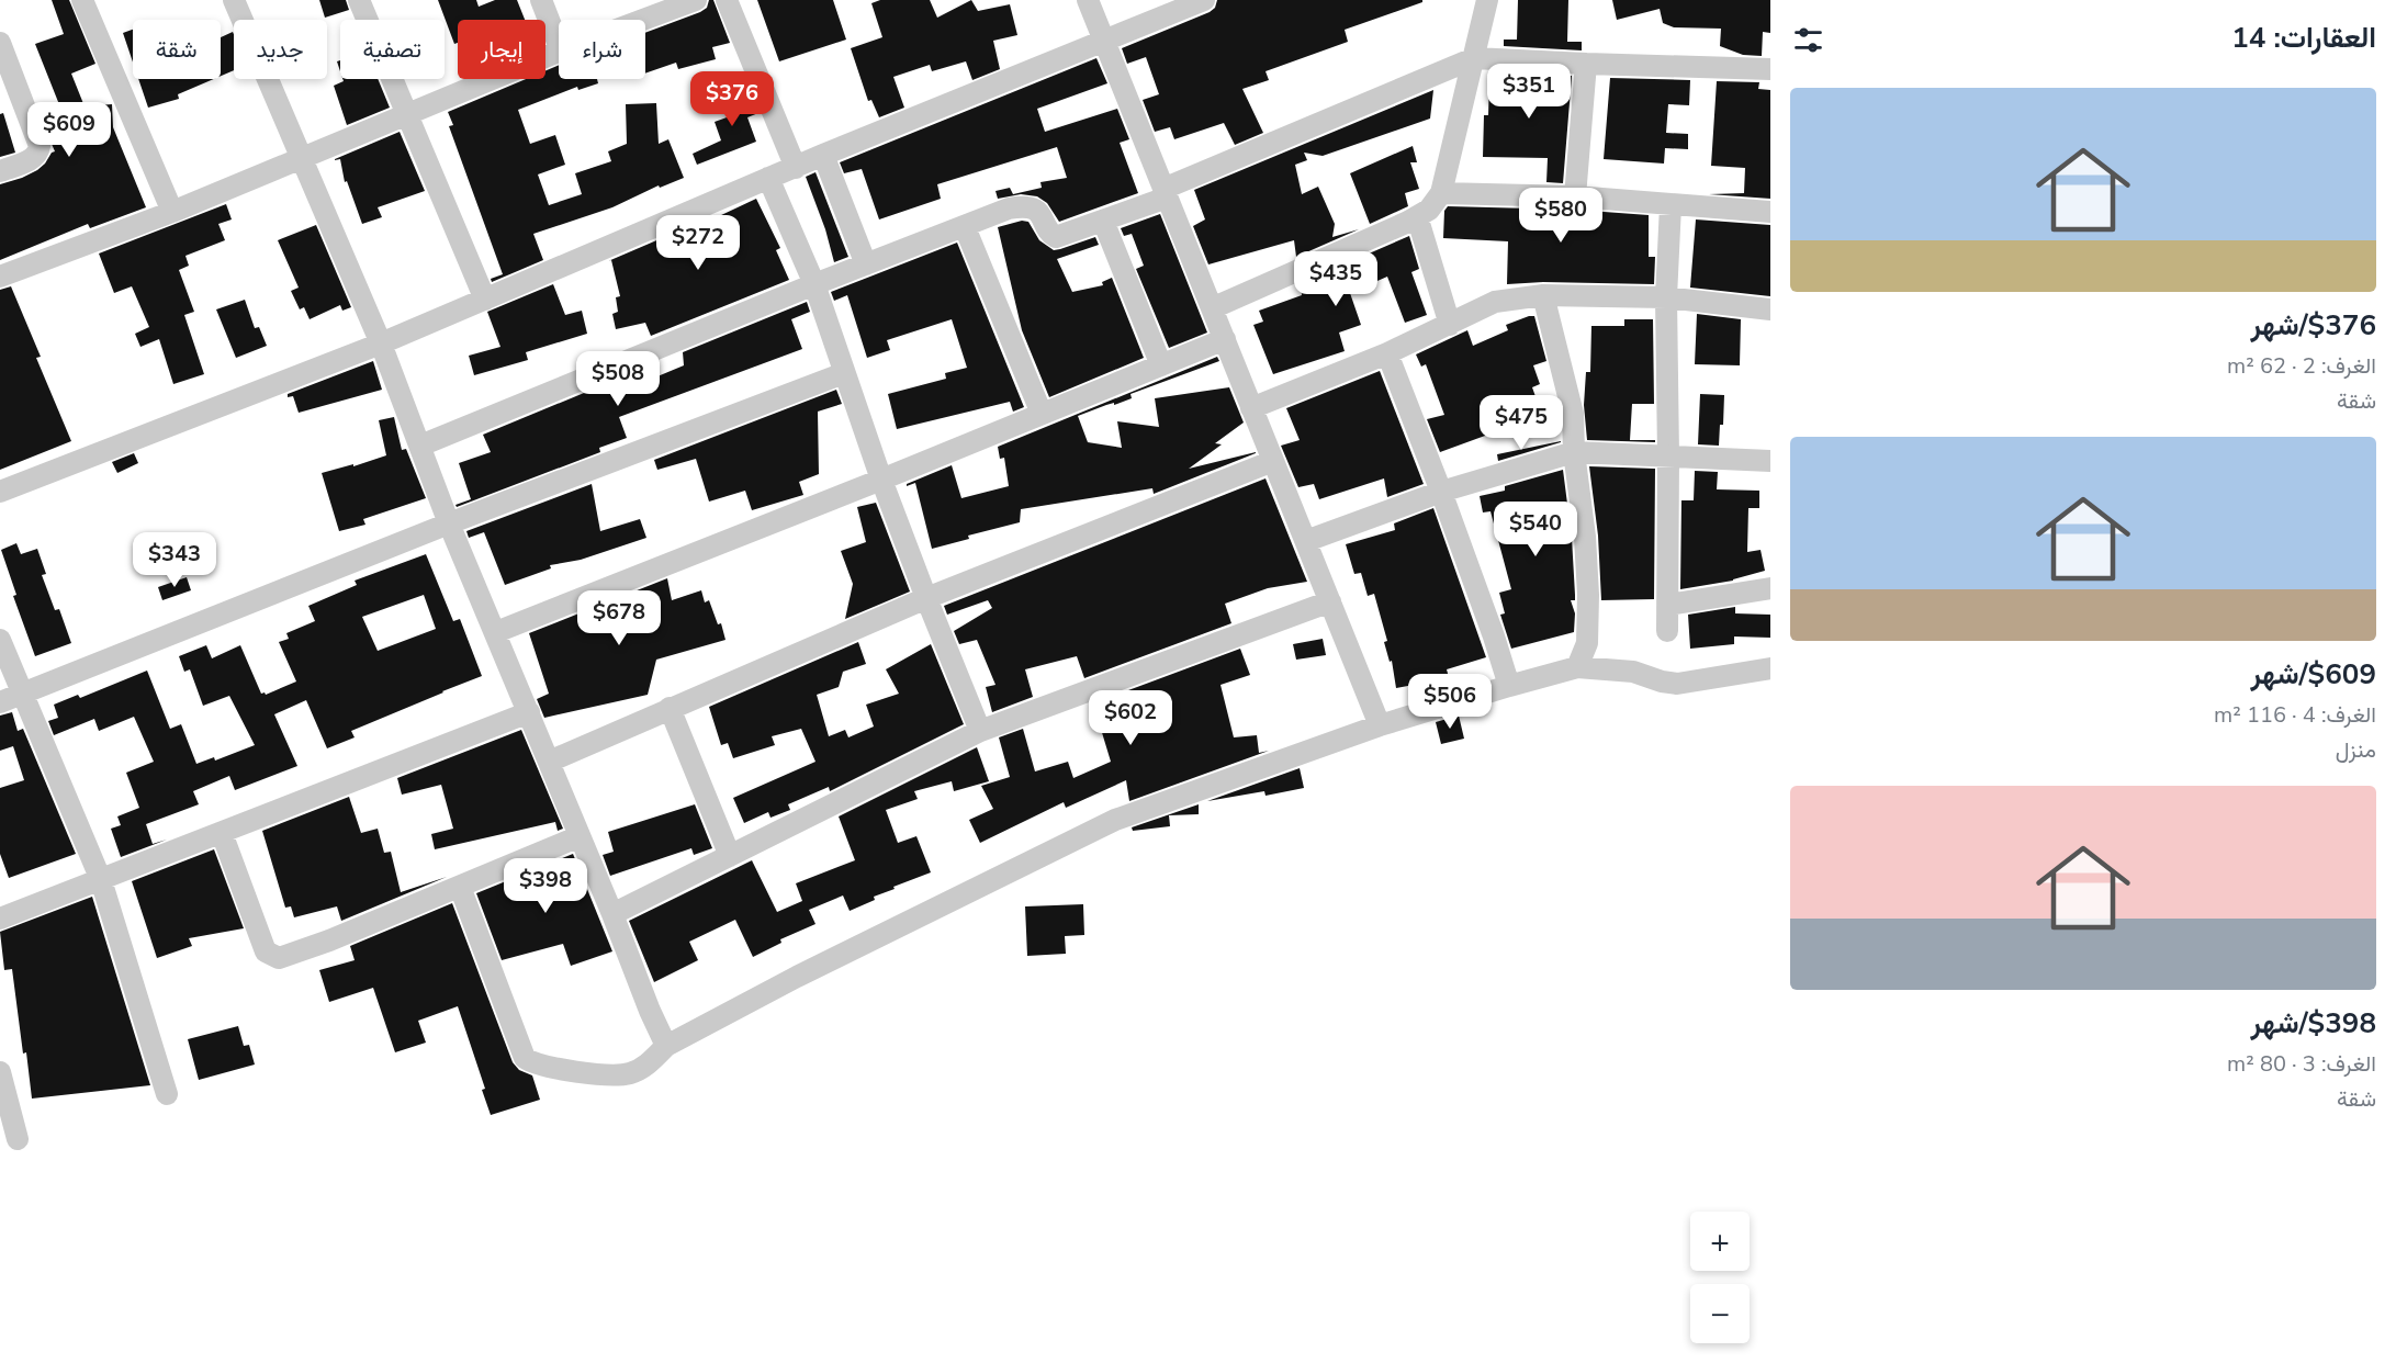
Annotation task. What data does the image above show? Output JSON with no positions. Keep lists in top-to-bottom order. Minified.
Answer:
{"page":{"heading":"العقارات: 14","chip":["شراء","إيجار","تصفية","جديد","شقة"],"price":["$351","$376","$609","$580","$272","$435","$508","$475","$540","$343","$678","$506","$602","$398"],"list":[{"name":"$376/شهر","note":"الغرف: 2 · 62 m² · شقة"},{"name":"$609/شهر","note":"الغرف: 4 · 116 m² · منزل"},{"name":"$398/شهر","note":"الغرف: 3 · 80 m² · شقة"}],"map_buttons":["+","−"]}}
